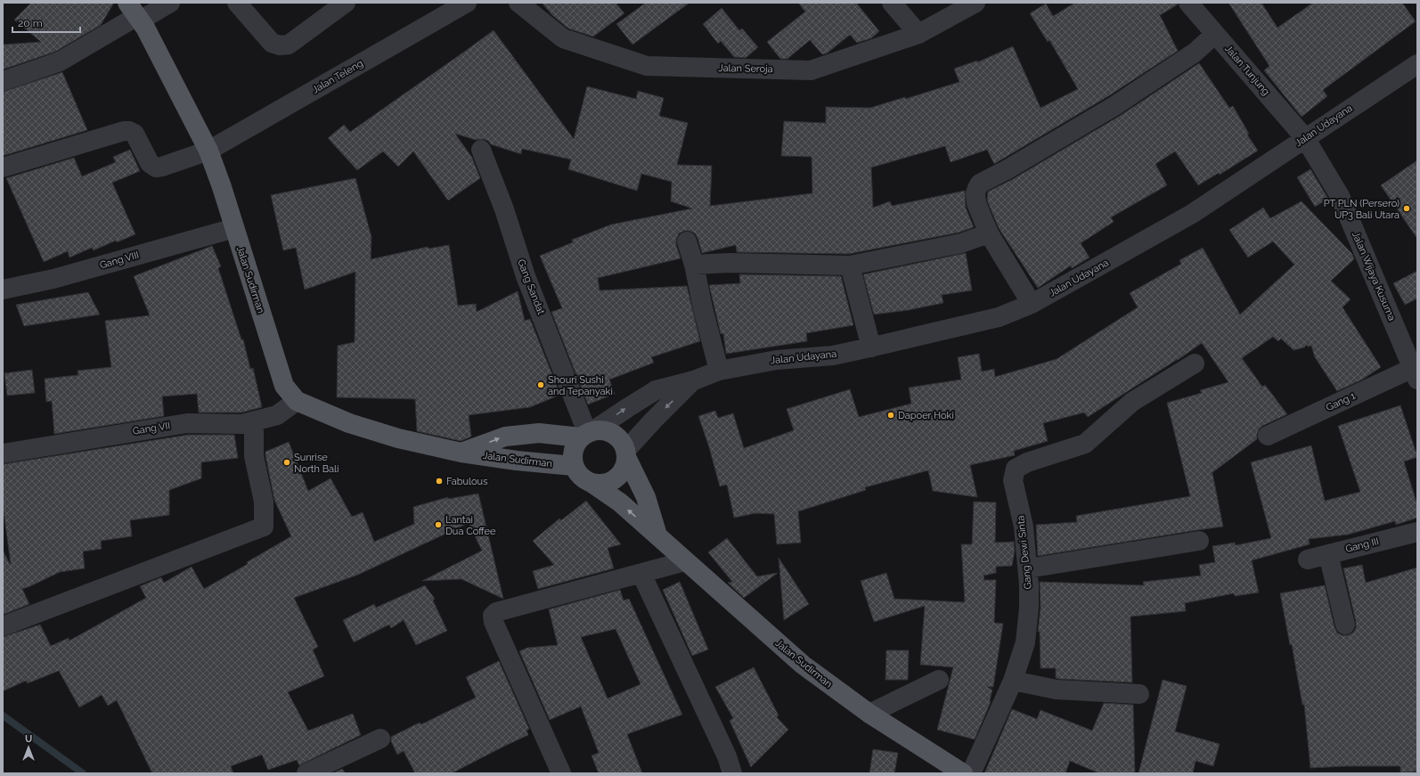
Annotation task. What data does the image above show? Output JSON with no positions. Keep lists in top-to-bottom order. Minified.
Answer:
{"streets":{"main road":["Jalan Sudirman"],"street":["Jalan Seroja","Jalan Tunjung","Jalan Teleng","Jalan Udayana","Gang VIII","Jalan Wijaya Kusuma","Gang Sandat","Gang 1","Gang VII","Gang III","Gang Dewi Sinta"]},"crossings":[["Jalan Tunjung","Jalan Udayana"],["Jalan Tunjung","Jalan Wijaya Kusuma"],["Jalan Teleng","Jalan Sudirman"],["Jalan Udayana","Jalan Wijaya Kusuma"],["Jalan Udayana","Jalan Sudirman"],["Jalan Udayana","Gang Sandat"],["Gang VIII","Jalan Sudirman"],["Jalan Wijaya Kusuma","Gang 1"],["Jalan Sudirman","Gang Sandat"],["Jalan Sudirman","Gang VII"]],"places":["PT PLN (Persero) UP3 Bali Utara","Shouri Sushi and Tepanyaki","Dapoer Hoki","Sunrise North Bali","Fabulous","Lantai Dua Coffee"],"scale_bar":"20 m","north":"top"}
